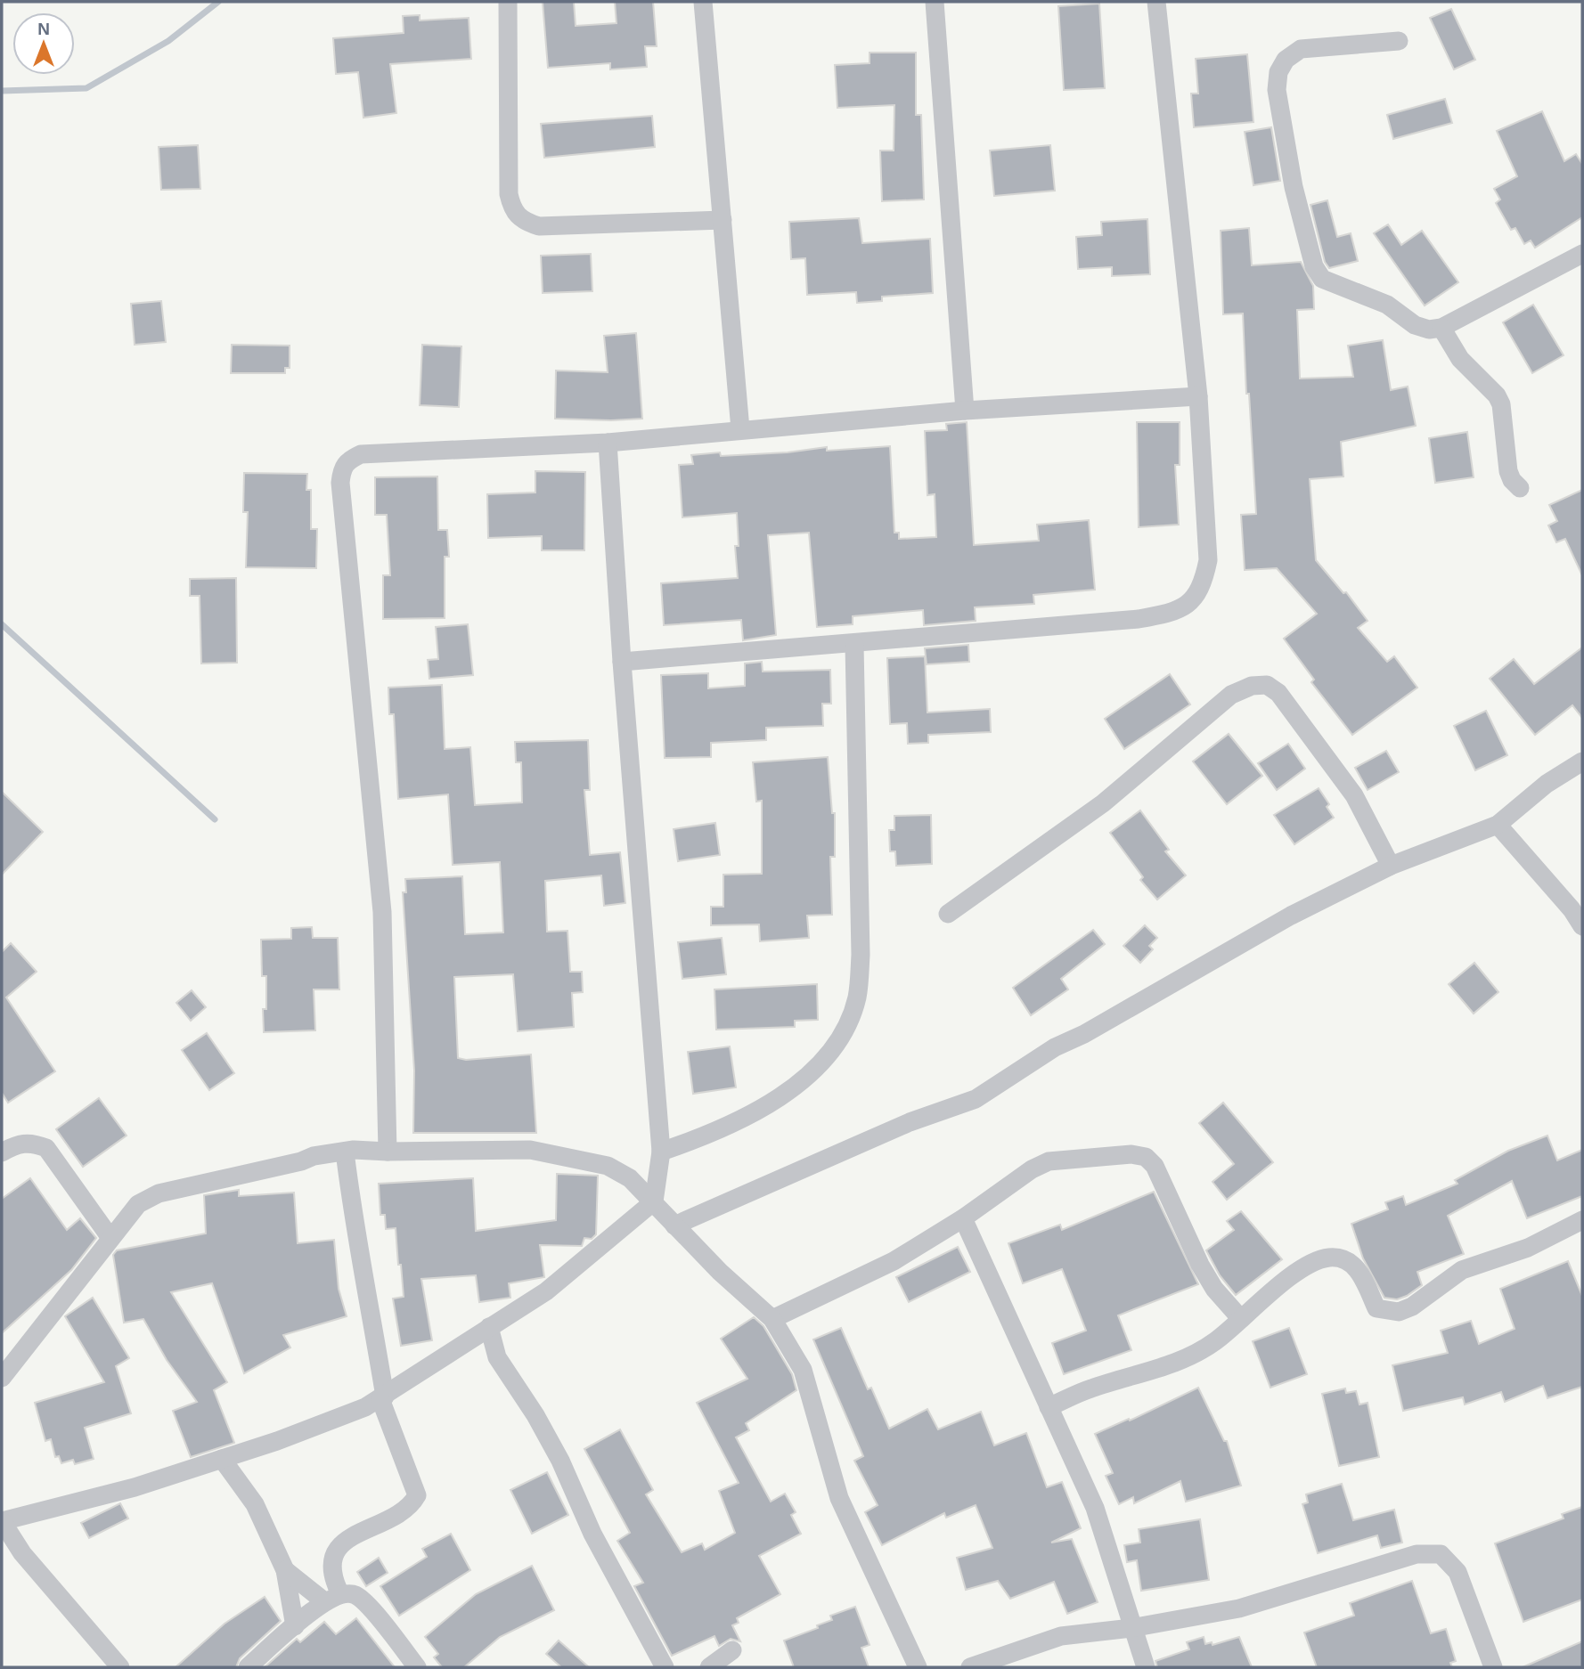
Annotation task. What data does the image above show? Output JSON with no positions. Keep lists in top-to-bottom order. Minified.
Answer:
{"north":"top"}
